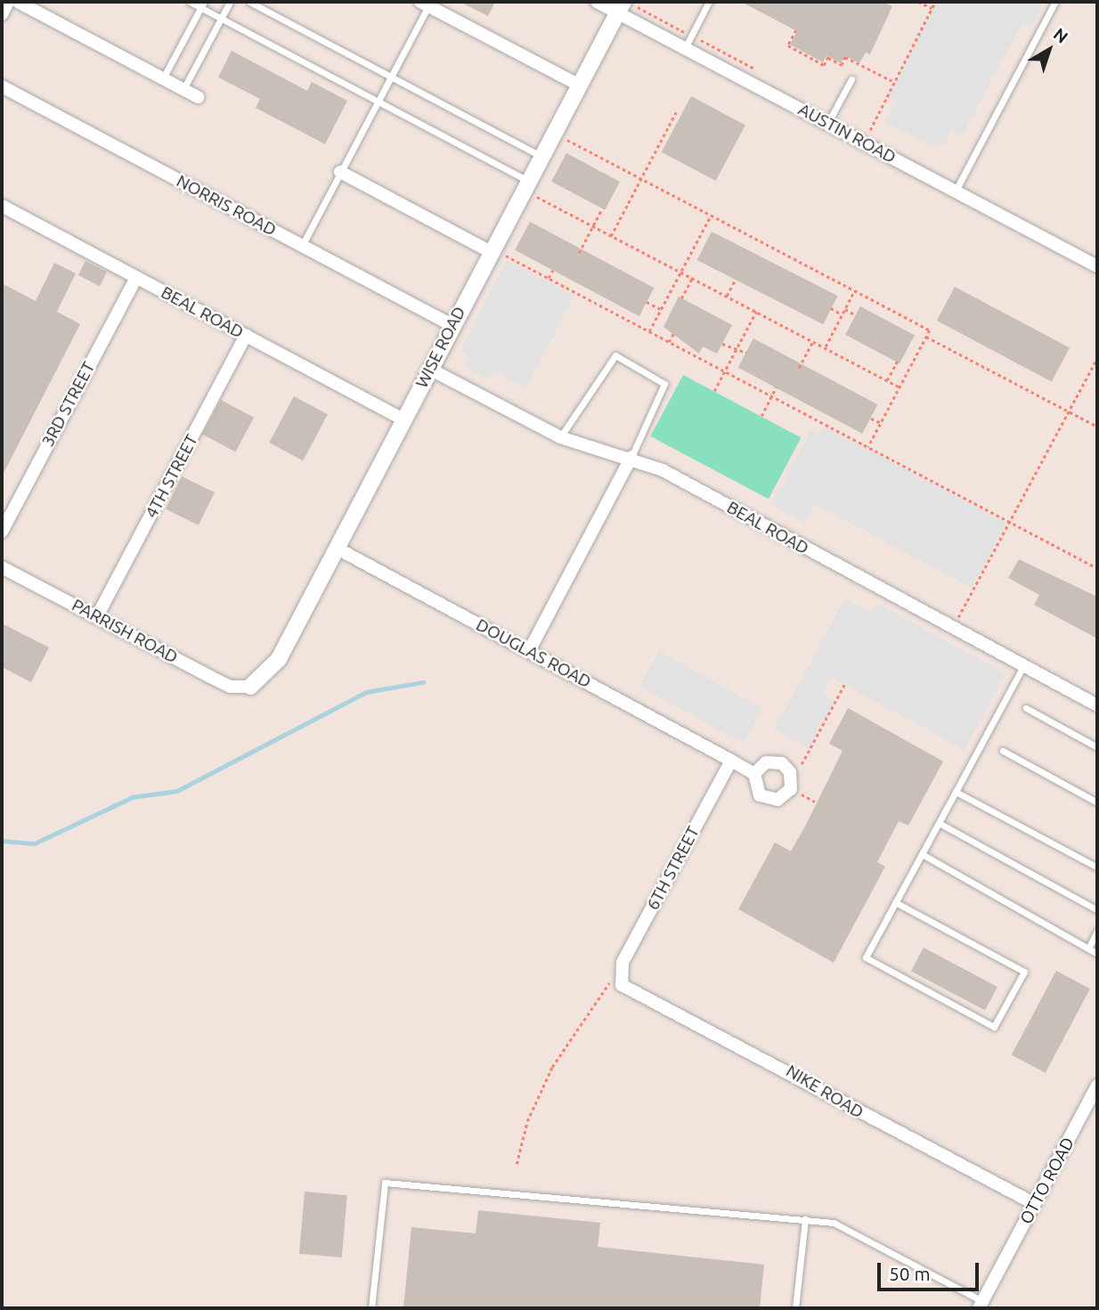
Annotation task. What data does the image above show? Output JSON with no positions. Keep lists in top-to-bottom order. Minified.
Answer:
{"streets":{"street":["AUSTIN ROAD","NORRIS ROAD","BEAL ROAD","WISE ROAD","3RD STREET","4TH STREET","PARRISH ROAD","DOUGLAS ROAD","6TH STREET","NIKE ROAD","OTTO ROAD"]},"crossings":[["AUSTIN ROAD","WISE ROAD"],["NORRIS ROAD","WISE ROAD"],["BEAL ROAD","WISE ROAD"],["BEAL ROAD","3RD STREET"],["BEAL ROAD","4TH STREET"],["WISE ROAD","PARRISH ROAD"],["WISE ROAD","DOUGLAS ROAD"],["4TH STREET","PARRISH ROAD"],["DOUGLAS ROAD","6TH STREET"],["6TH STREET","NIKE ROAD"],["NIKE ROAD","OTTO ROAD"]],"scale_bar":"50 m","north":"top right"}
